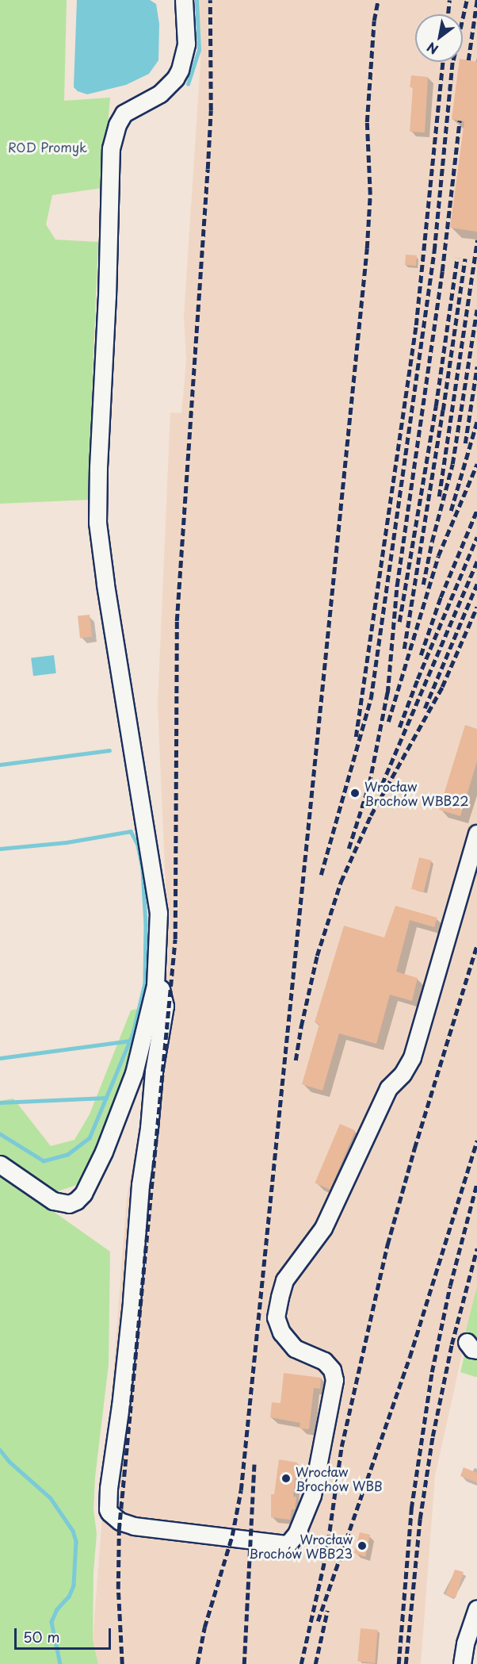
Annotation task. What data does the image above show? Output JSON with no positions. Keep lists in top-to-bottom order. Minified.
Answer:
{"parks":["ROD Promyk"],"places":["Wrocław Brochów WBB22","Wrocław Brochów WBB","Wrocław Brochów WBB23"],"scale_bar":"50 m","north":"bottom left"}
